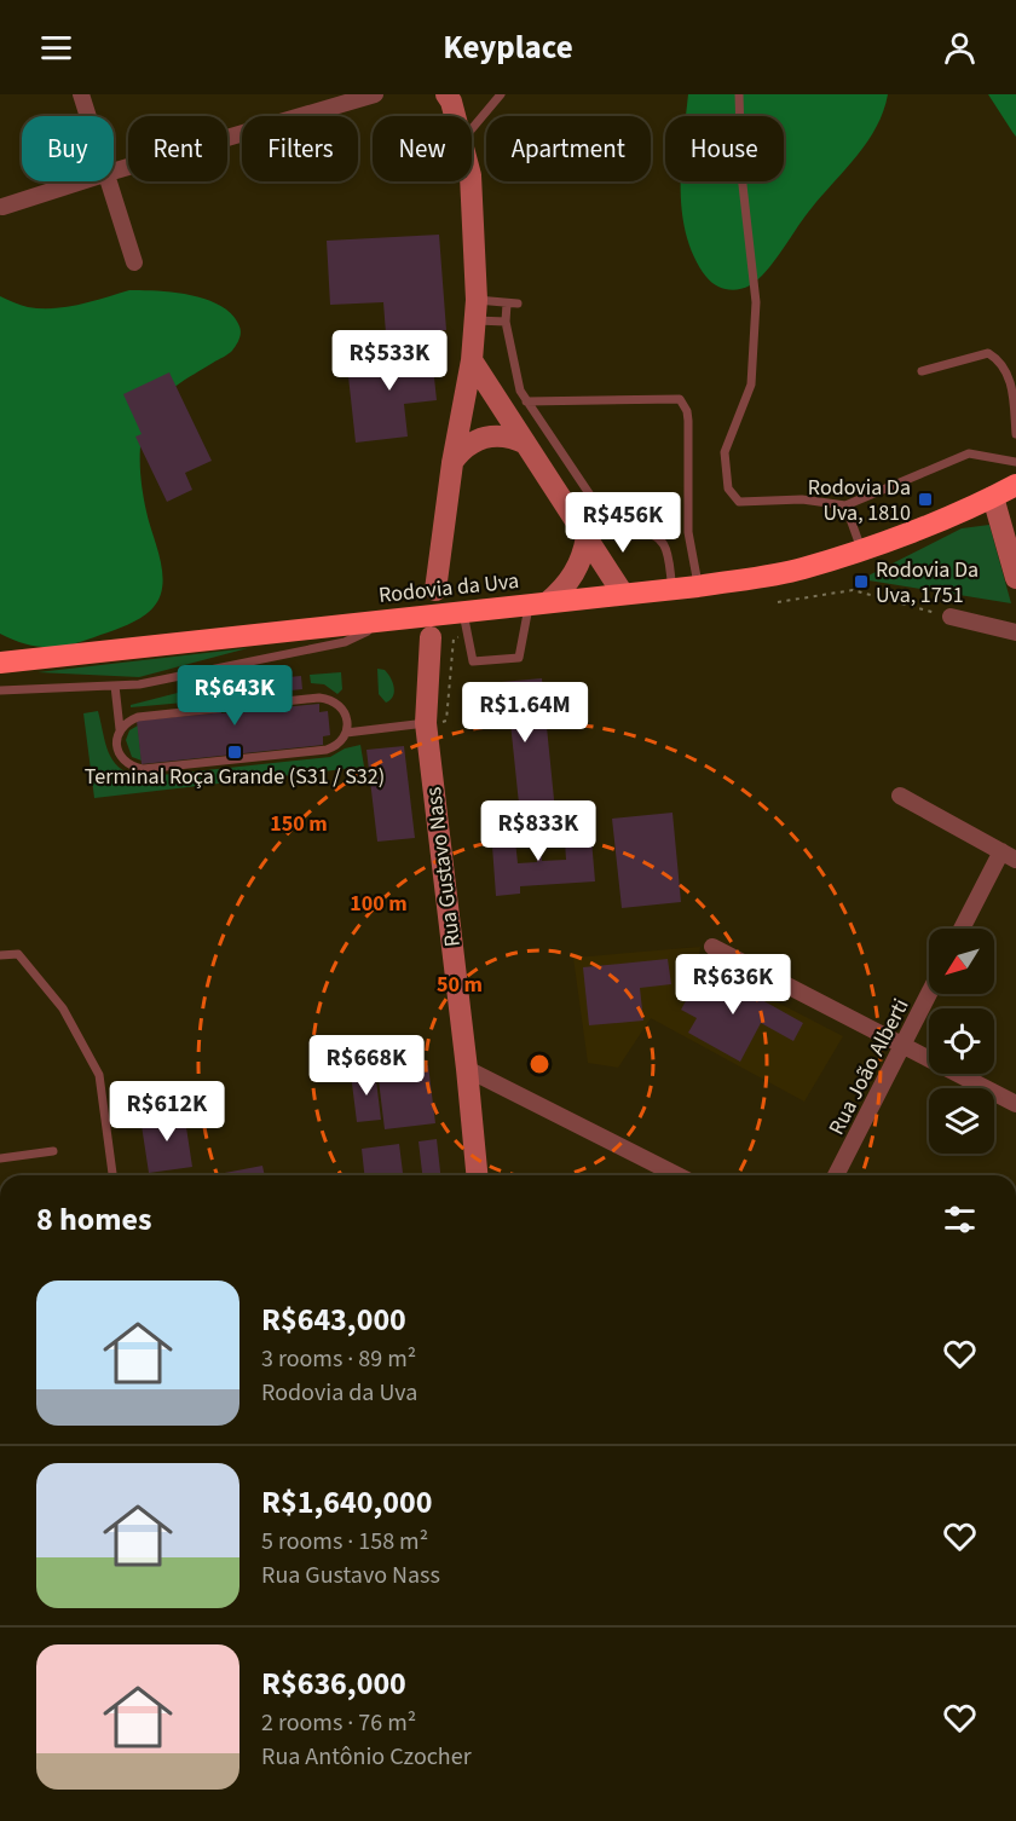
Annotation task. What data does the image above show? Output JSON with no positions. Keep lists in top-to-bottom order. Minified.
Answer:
{"streets":{"highway":["Rodovia da Uva"],"main road":["Rua Gustavo Nass"],"street":["Rua João Alberti"]},"places":{"transit":["Rodovia Da Uva, 1810","Rodovia Da Uva, 1751","Terminal Roça Grande (S31 / S32)"]},"north":"bottom left","page":{"header":"Keyplace","chip":["Buy","Rent","Filters","New","Apartment","House"],"price":["R$533K","R$456K","R$643K","R$1.64M","R$833K","R$636K","R$668K","R$612K"],"heading":"8 homes","list":[{"name":"R$643,000","note":"3 rooms · 89 m² · Rodovia da Uva"},{"name":"R$1,640,000","note":"5 rooms · 158 m² · Rua Gustavo Nass"},{"name":"R$636,000","note":"2 rooms · 76 m² · Rua Antônio Czocher"}]},"rings":["150 m","100 m","50 m"]}
